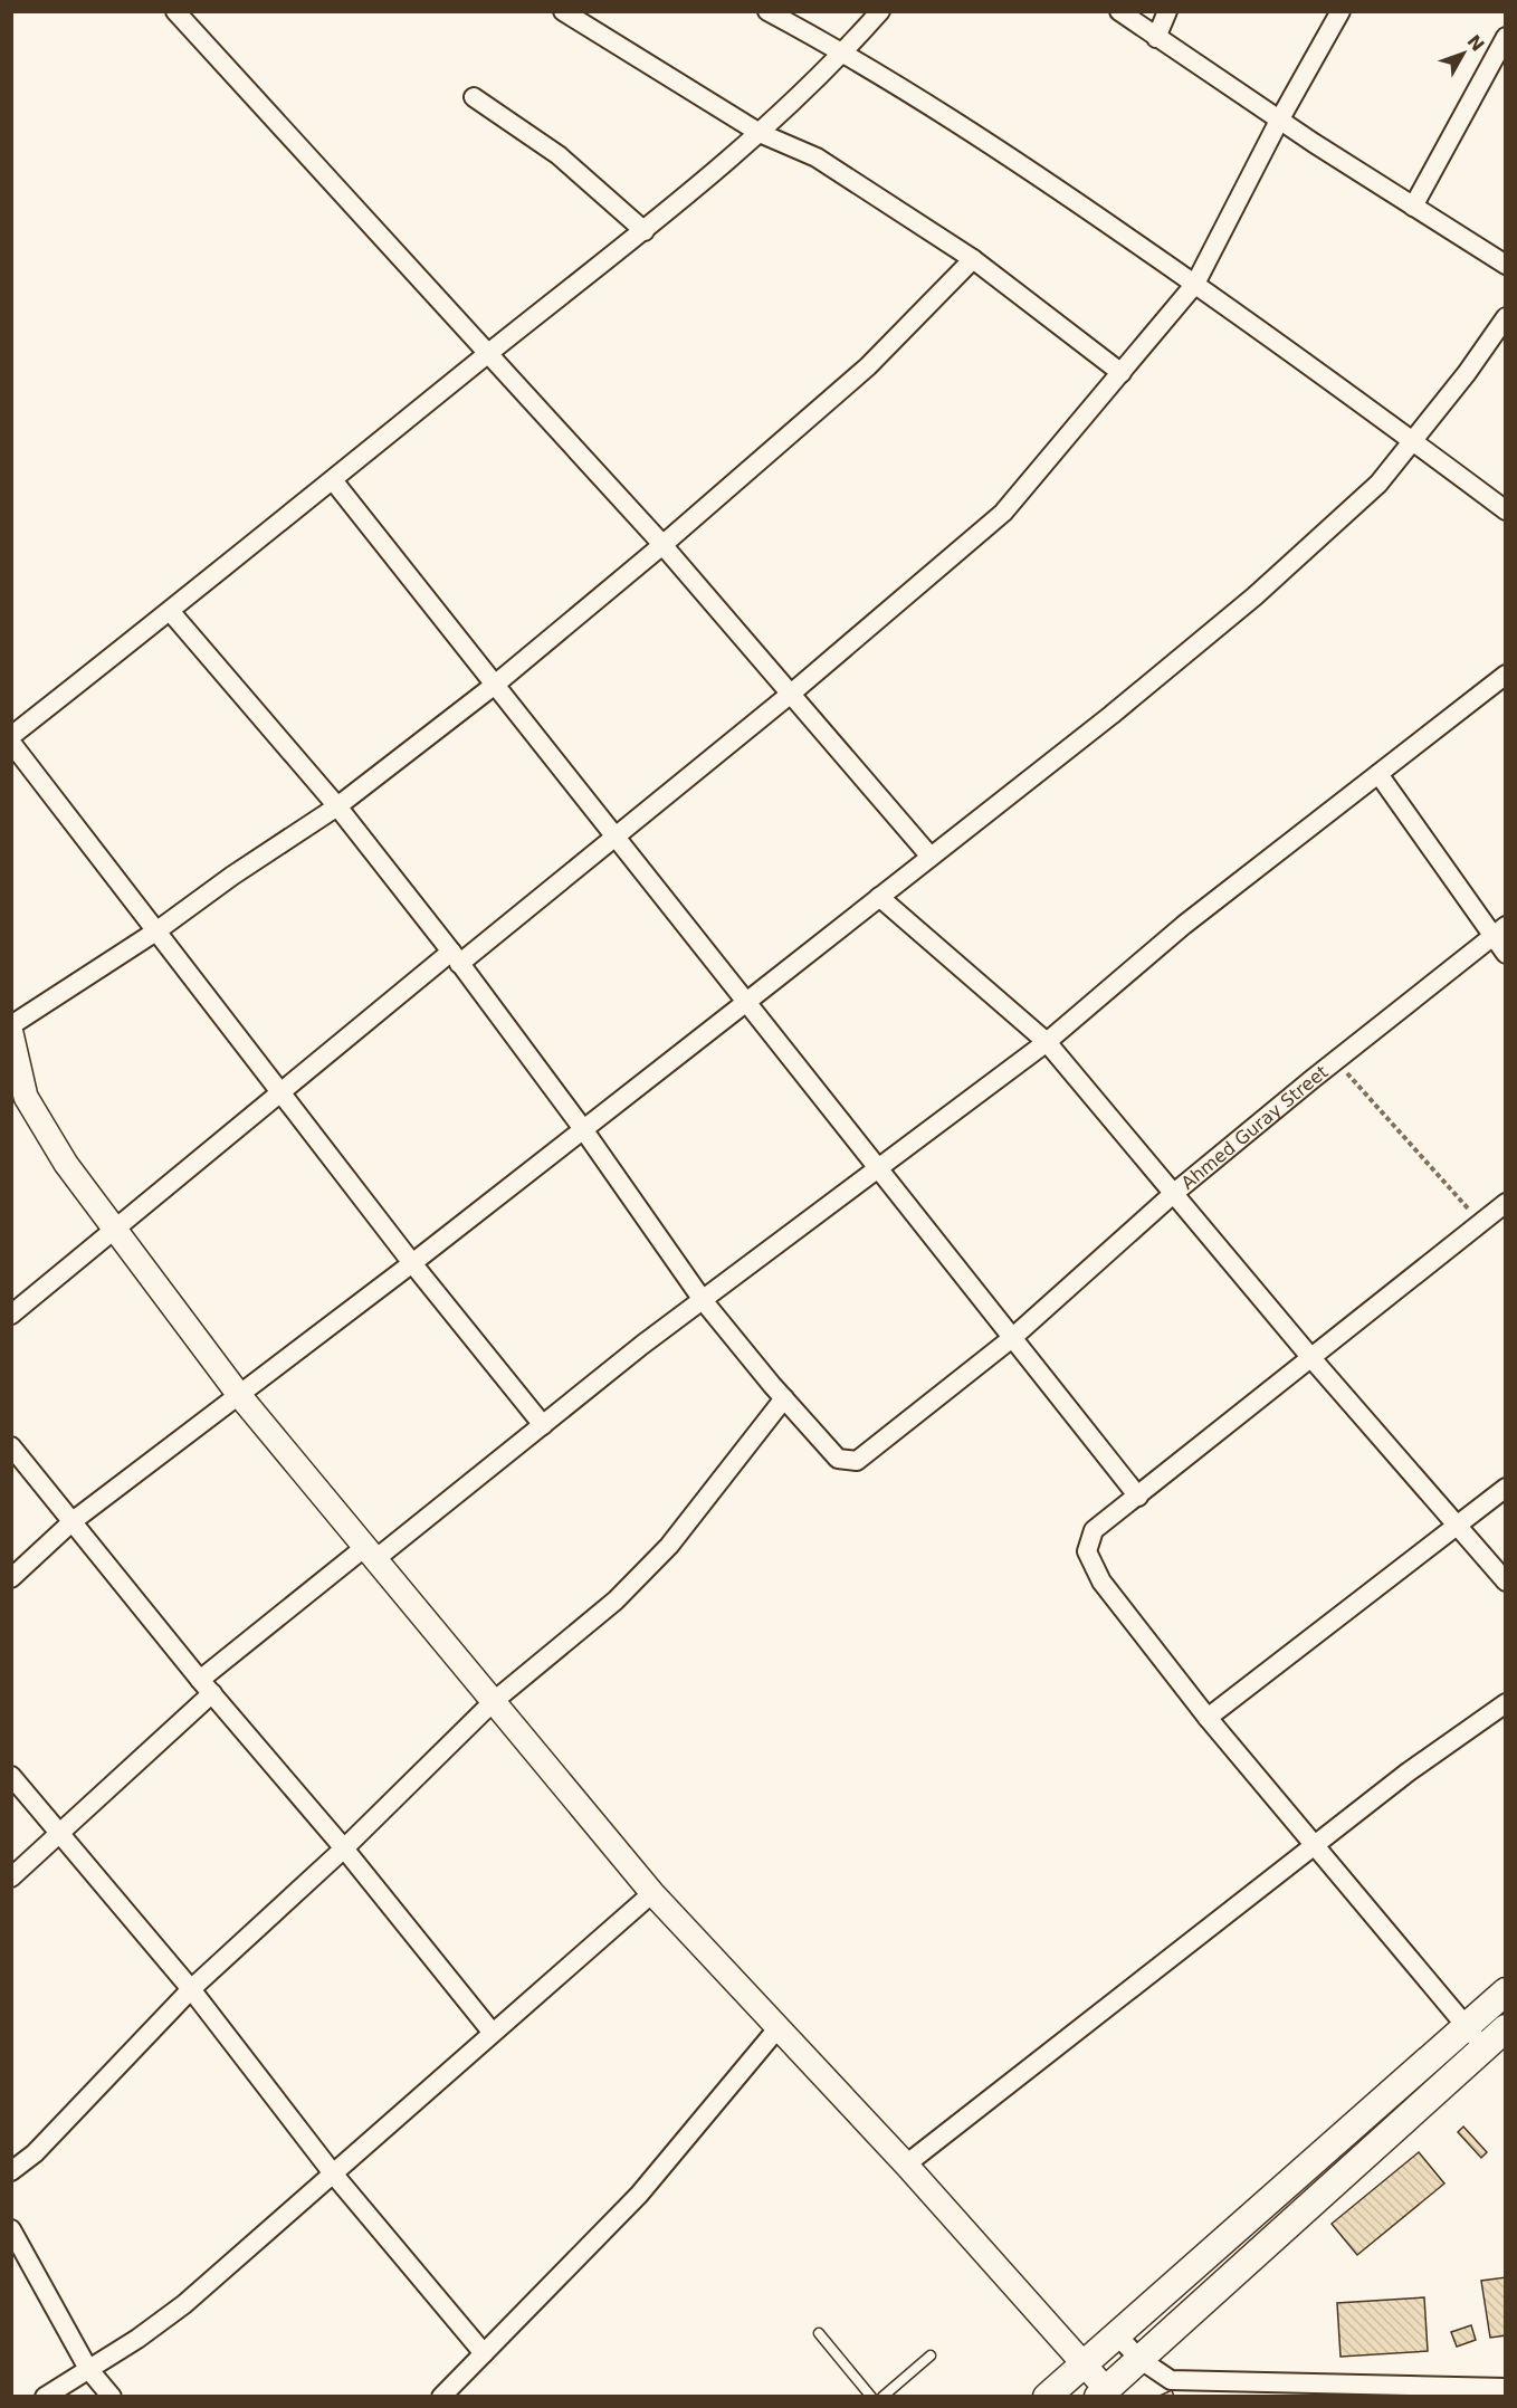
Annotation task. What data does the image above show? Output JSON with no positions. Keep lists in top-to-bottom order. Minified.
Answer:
{"streets":{"street":["Ahmed Guray Street"]},"north":"top right"}
